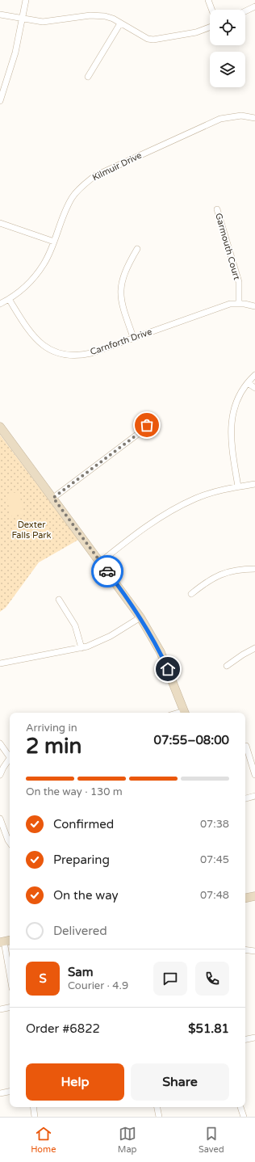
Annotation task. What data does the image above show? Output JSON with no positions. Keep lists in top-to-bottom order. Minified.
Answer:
{"streets":{"street":["Kilmuir Drive","Garmouth Court","Carnforth Drive"]},"crossings":[["Kilmuir Drive","Carnforth Drive"],["Garmouth Court","Carnforth Drive"]],"parks":["Dexter Falls Park"],"page":{"heading":["2 min","Arriving in","07:55–08:00"],"panel":["Sam","Courier · 4.9","Order #6822","$51.81"],"bar":"On the way · 130 m","list":[["Confirmed","07:38"],["Preparing","07:45"],["On the way","07:48"],"Delivered"],"round":"S","buttons":["Help","Share"],"tabs":["Home","Map","Saved"]}}
